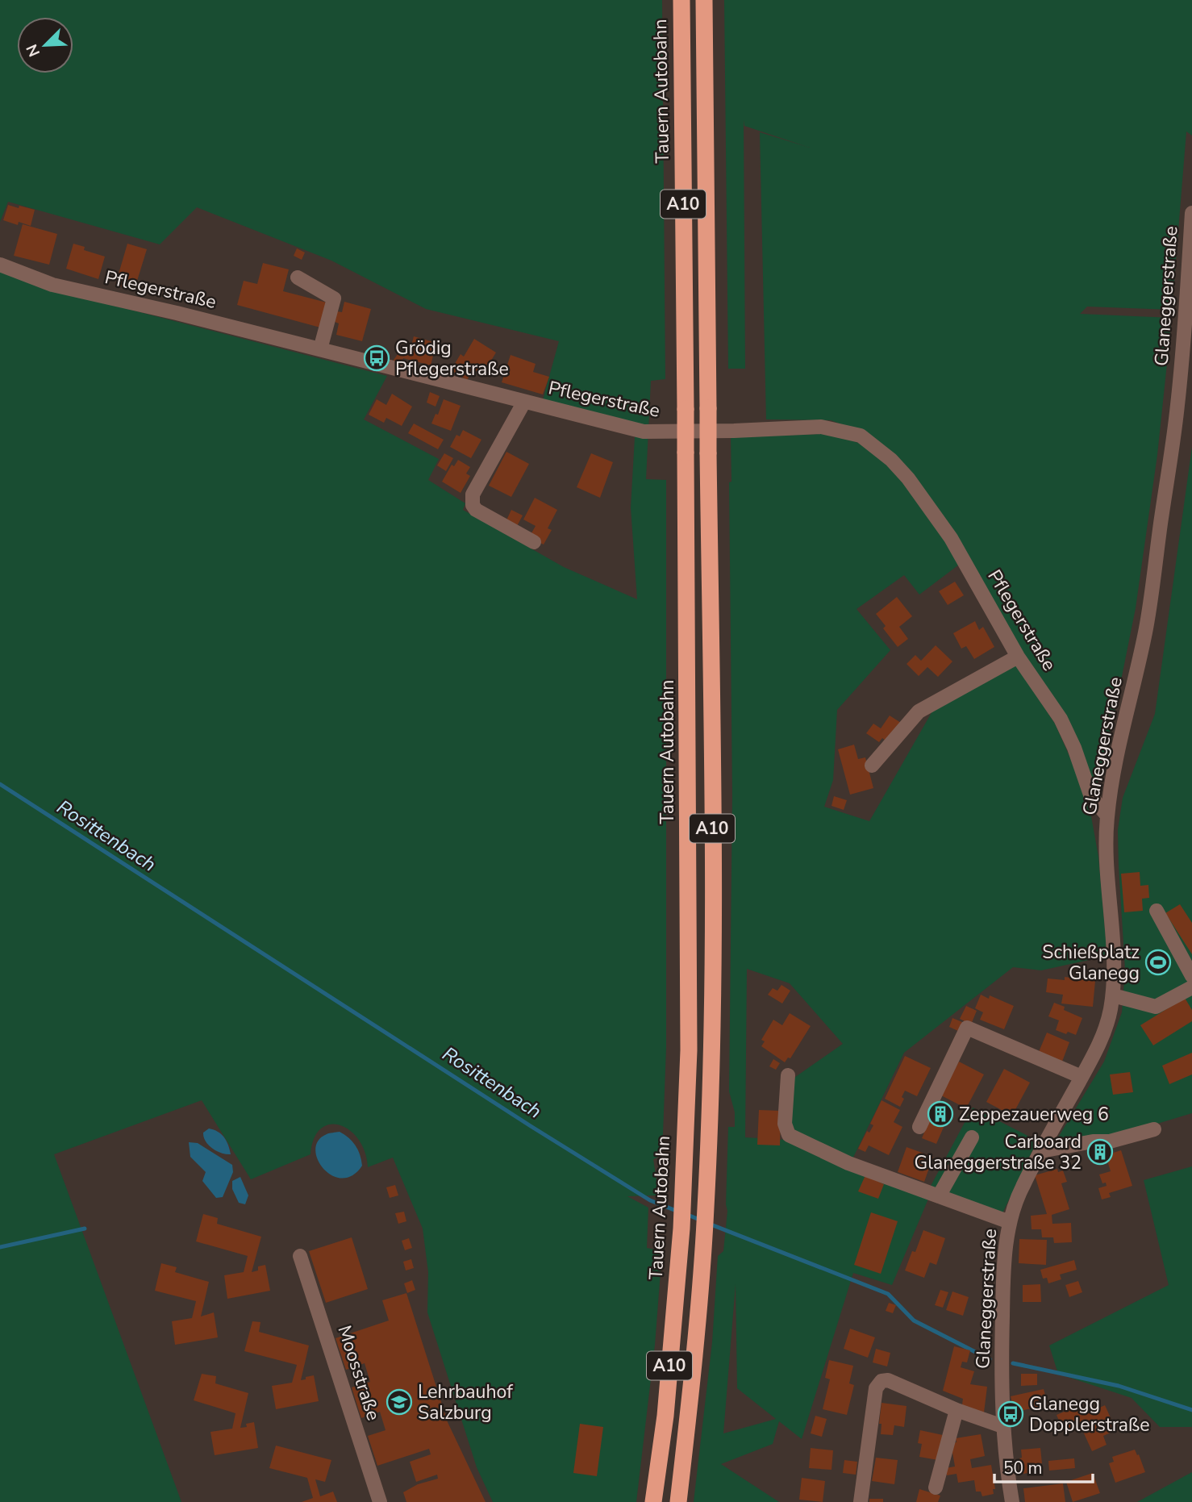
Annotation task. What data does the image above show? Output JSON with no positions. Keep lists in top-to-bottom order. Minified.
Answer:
{"streets":{"highway":["Tauern Autobahn","A10"],"street":["Pflegerstraße","Glaneggerstraße","Moosstraße"]},"crossings":[["Pflegerstraße","Glaneggerstraße"]],"water":["Rosittenbach"],"places":{"bus stop":["Grödig Pflegerstraße","Glanegg Dopplerstraße"],"sports":["Schießplatz Glanegg"],"building":["Zeppezauerweg 6","Carboard Glaneggerstraße 32"],"school or university":["Lehrbauhof Salzburg"]},"scale_bar":"50 m","north":"bottom left"}
